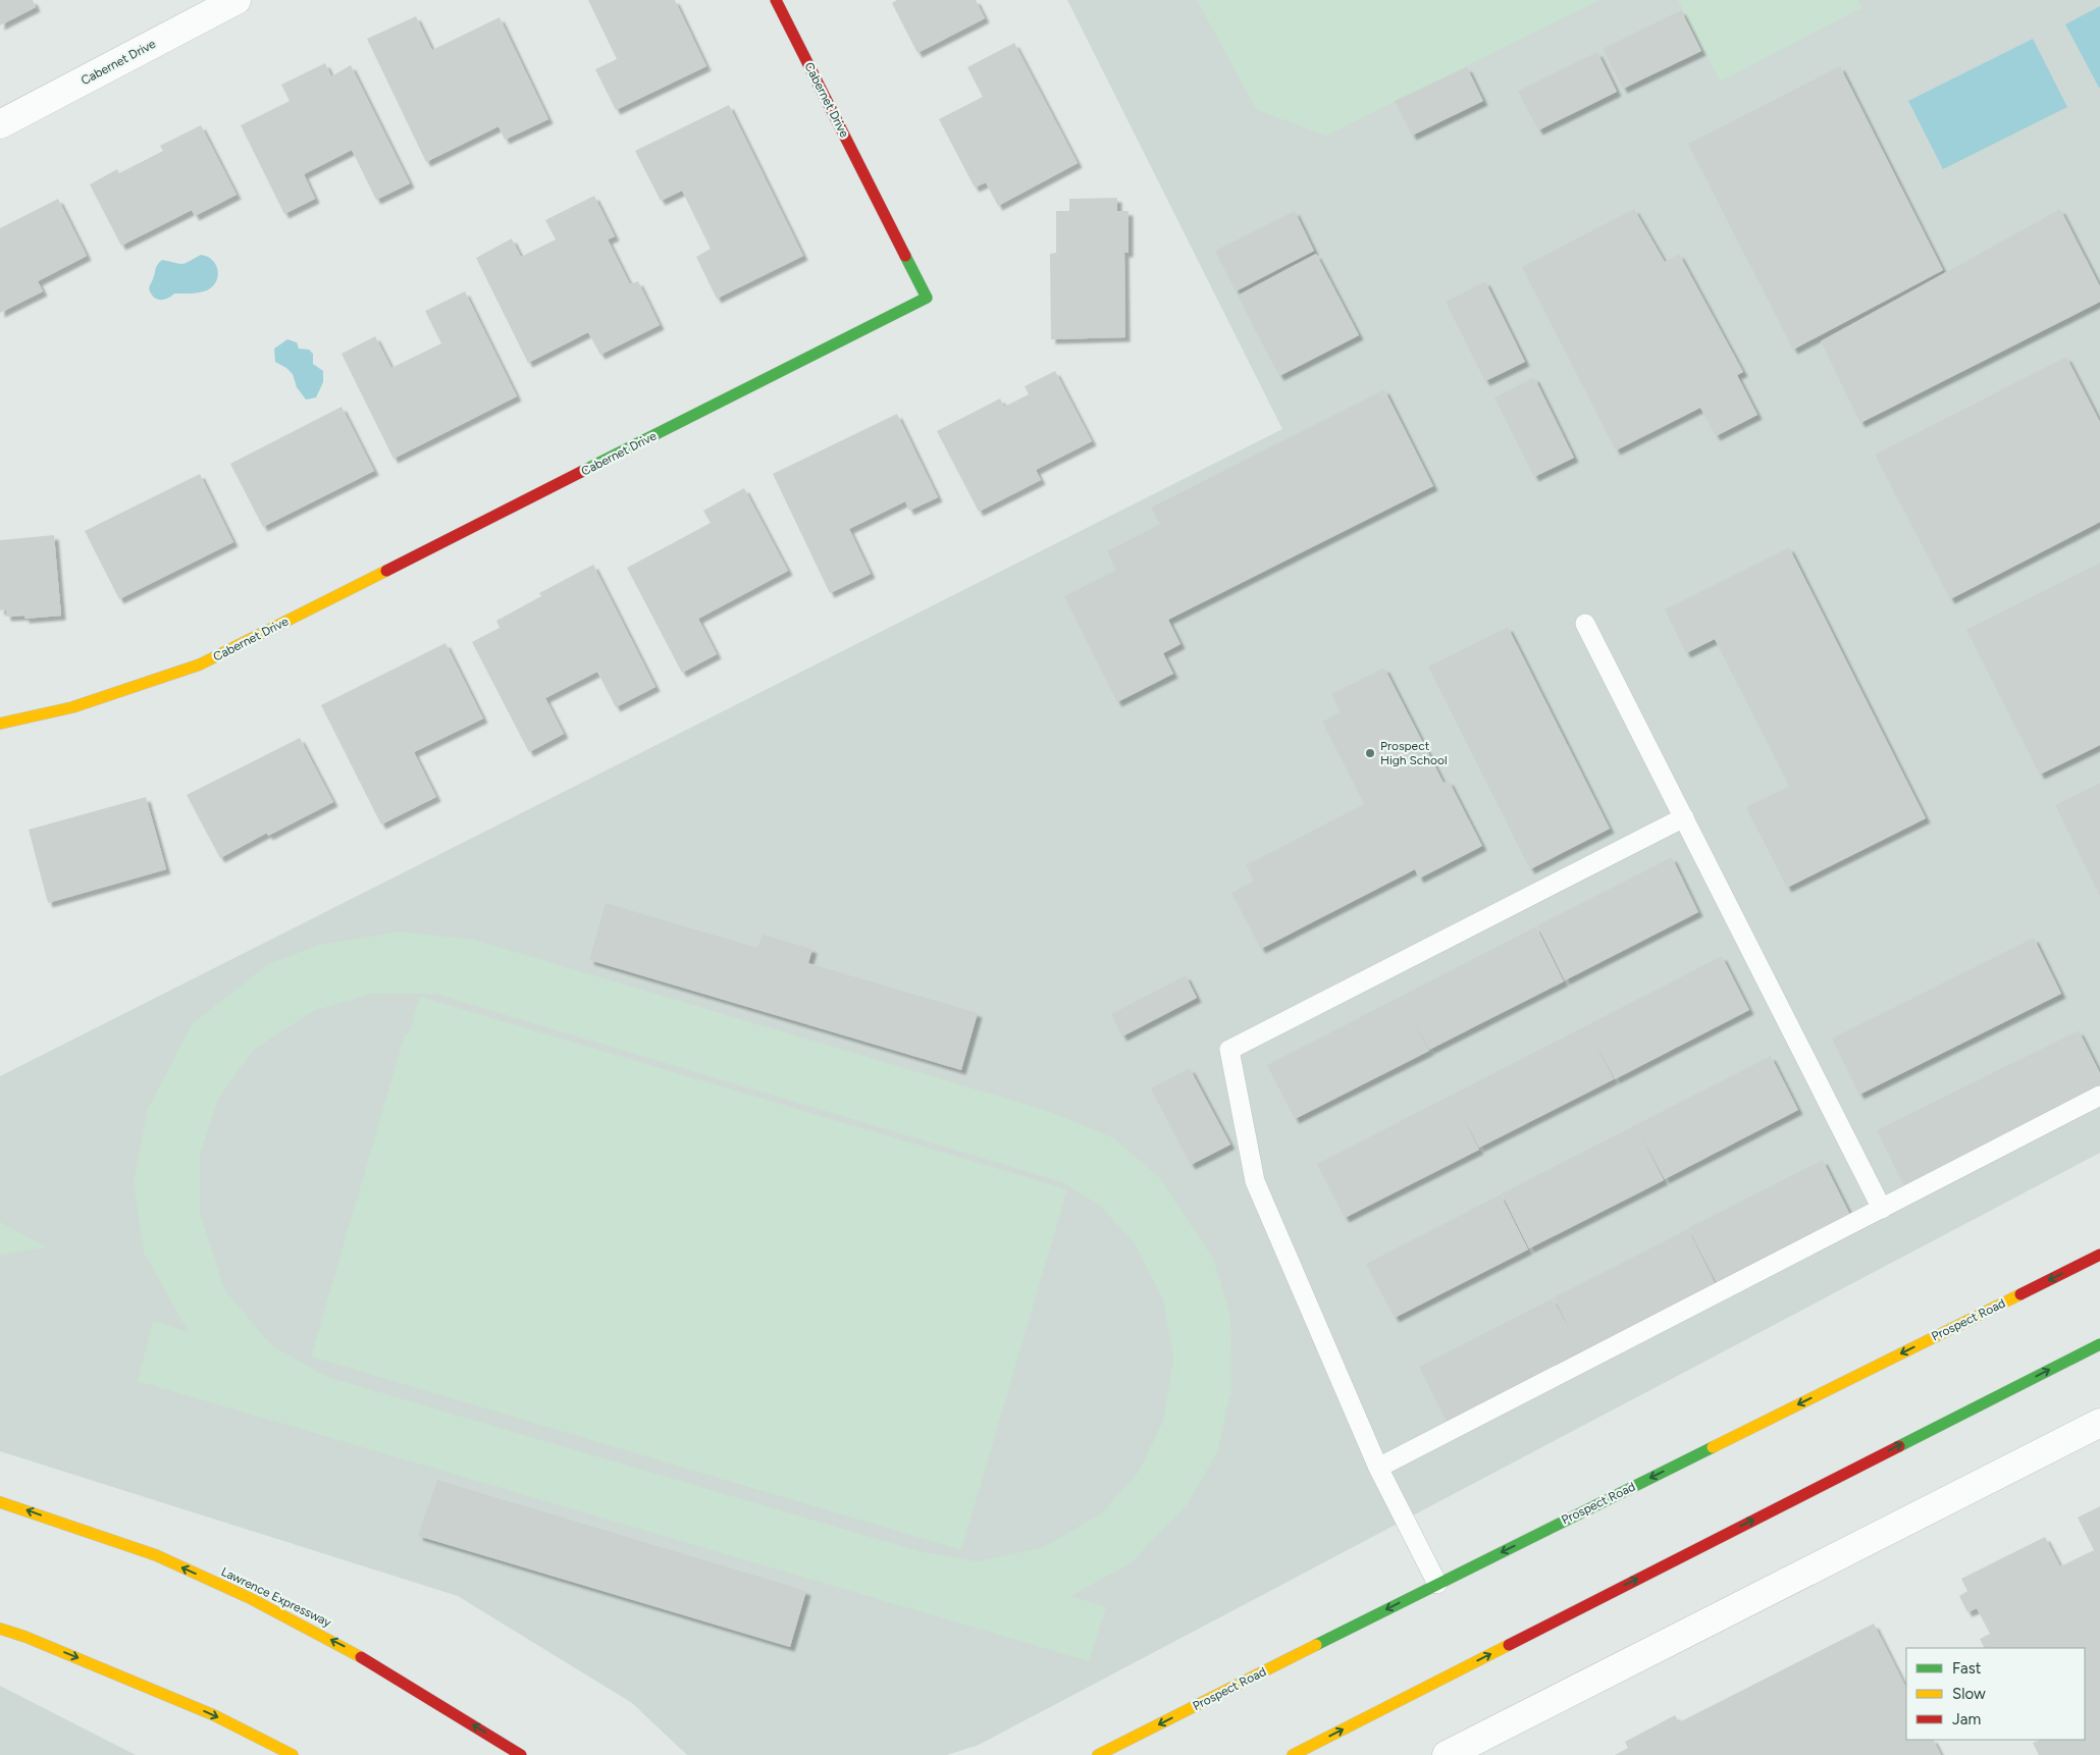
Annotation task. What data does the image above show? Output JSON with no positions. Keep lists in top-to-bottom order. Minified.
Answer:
{"streets":{"main road":["Cabernet Drive","Prospect Road","Lawrence Expressway"]},"one_way":["Lawrence Expressway"],"places":["Prospect High School"],"legend":["Fast","Slow","Jam"]}
